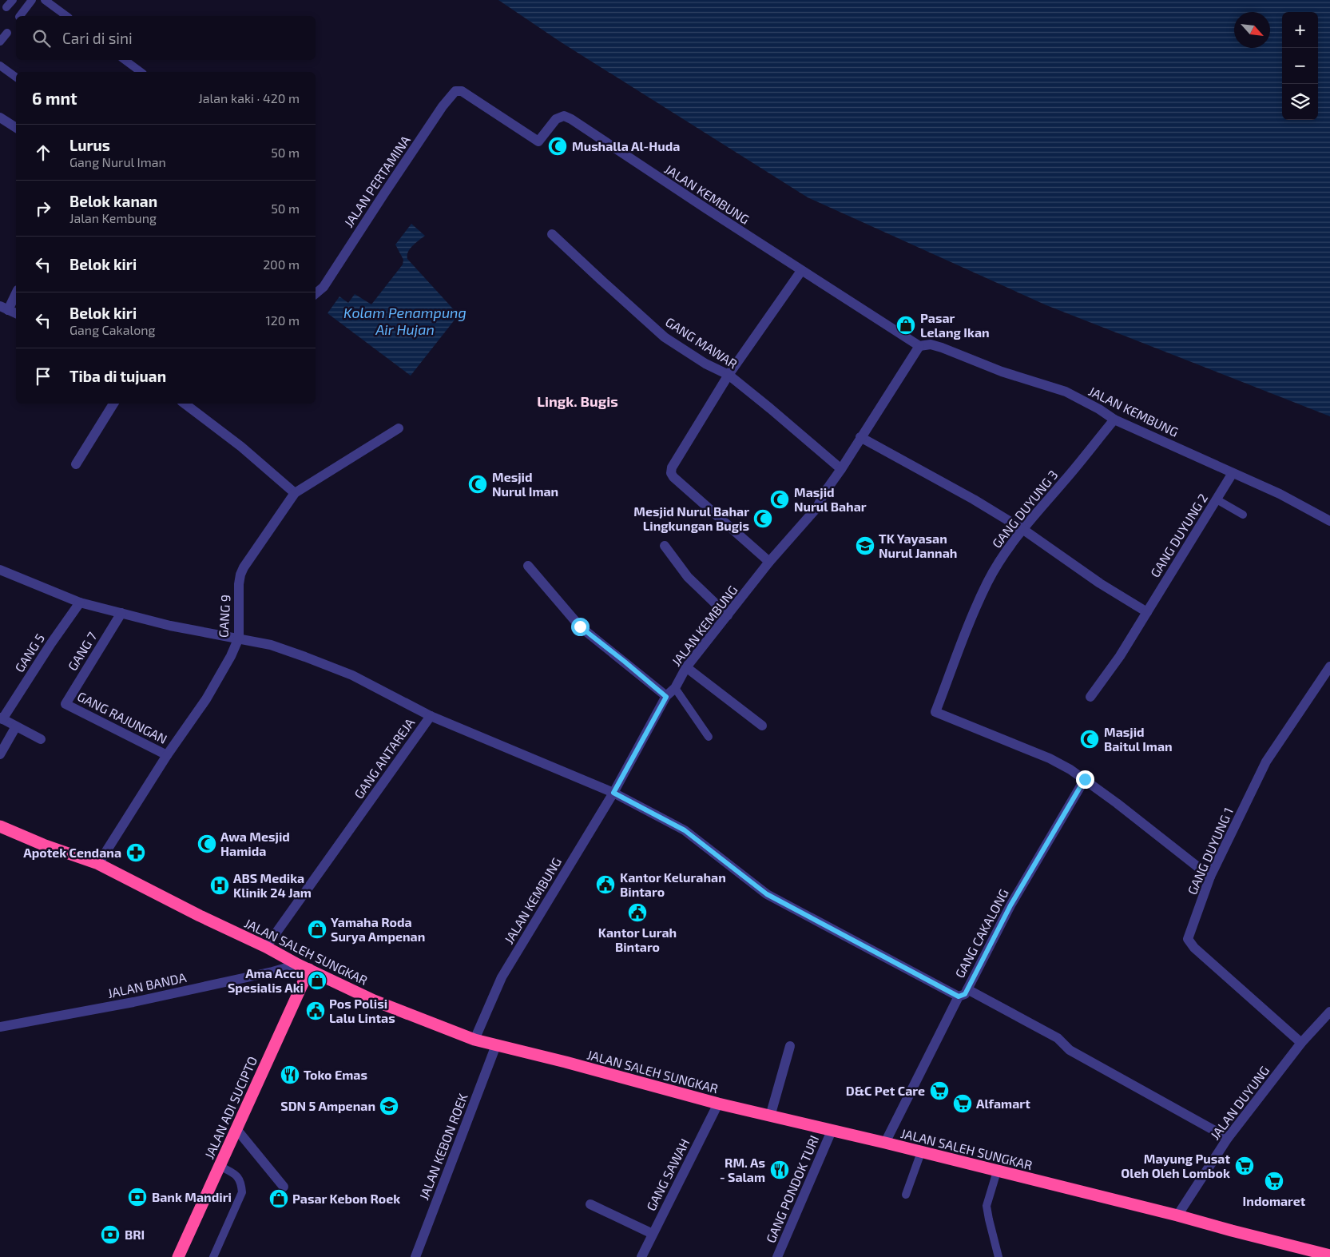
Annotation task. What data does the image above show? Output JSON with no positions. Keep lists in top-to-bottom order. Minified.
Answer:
{"streets":{"highway":["JALAN SALEH SUNGKAR","JALAN ADI SUCIPTO"],"street":["JALAN PERTAMINA","JALAN KEMBUNG","GANG MAWAR","GANG DUYUNG 3","GANG DUYUNG 2","GANG 9","GANG 7","GANG 5","GANG RAJUNGAN","GANG ANTAREJA","GANG DUYUNG 1","GANG CAKALONG","JALAN BANDA","JALAN DUYUNG","JALAN KEBON ROEK","GANG SAWAH","GANG PONDOK TURI"]},"crossings":[["JALAN PERTAMINA","JALAN KEMBUNG"],["JALAN KEMBUNG","GANG MAWAR"],["JALAN KEMBUNG","GANG DUYUNG 3"],["JALAN KEMBUNG","GANG DUYUNG 2"],["JALAN KEMBUNG","JALAN SALEH SUNGKAR"],["GANG DUYUNG 3","GANG CAKALONG"],["GANG 9","GANG RAJUNGAN"],["GANG 9","GANG ANTAREJA"],["GANG 9","JALAN SALEH SUNGKAR"],["GANG 7","GANG RAJUNGAN"],["GANG 7","GANG ANTAREJA"],["GANG 5","GANG ANTAREJA"],["GANG ANTAREJA","JALAN SALEH SUNGKAR"],["GANG DUYUNG 1","JALAN DUYUNG"],["GANG CAKALONG","JALAN SALEH SUNGKAR"],["JALAN SALEH SUNGKAR","JALAN BANDA"],["JALAN SALEH SUNGKAR","JALAN DUYUNG"],["JALAN SALEH SUNGKAR","JALAN ADI SUCIPTO"],["JALAN SALEH SUNGKAR","JALAN KEBON ROEK"],["JALAN SALEH SUNGKAR","GANG SAWAH"],["JALAN SALEH SUNGKAR","GANG PONDOK TURI"]],"districts":["Lingk. Bugis"],"water":["Kolam Penampung Air Hujan"],"places":{"mosque":["Mushalla Al-Huda","Mesjid Nurul Iman","Masjid Nurul Bahar","Mesjid Nurul Bahar Lingkungan Bugis","Masjid Baitul Iman","Awa Mesjid Hamida"],"shop":["Pasar Lelang Ikan","Yamaha Roda Surya Ampenan","Ama Accu Spesialis Aki","Pasar Kebon Roek"],"school or university":["TK Yayasan Nurul Jannah","SDN 5 Ampenan"],"pharmacy":["Apotek Cendana"],"public building":["Kantor Kelurahan Bintaro","Kantor Lurah Bintaro","Pos Polisi Lalu Lintas"],"hospital":["ABS Medika Klinik 24 Jam"],"restaurant":["Toko Emas","RM. As - Salam"],"supermarket":["D&C Pet Care","Alfamart","Mayung Pusat Oleh Oleh Lombok","Indomaret"],"bank":["Bank Mandiri","BRI"]},"north":"bottom right","page":{"map_buttons":["+","−"],"search":"Cari di sini","heading":["6 mnt","Jalan kaki · 420 m"],"list":[["Lurus","Gang Nurul Iman","50 m"],["Belok kanan","Jalan Kembung","50 m"],["Belok kiri","200 m"],["Belok kiri","Gang Cakalong","120 m"],"Tiba di tujuan"]}}
